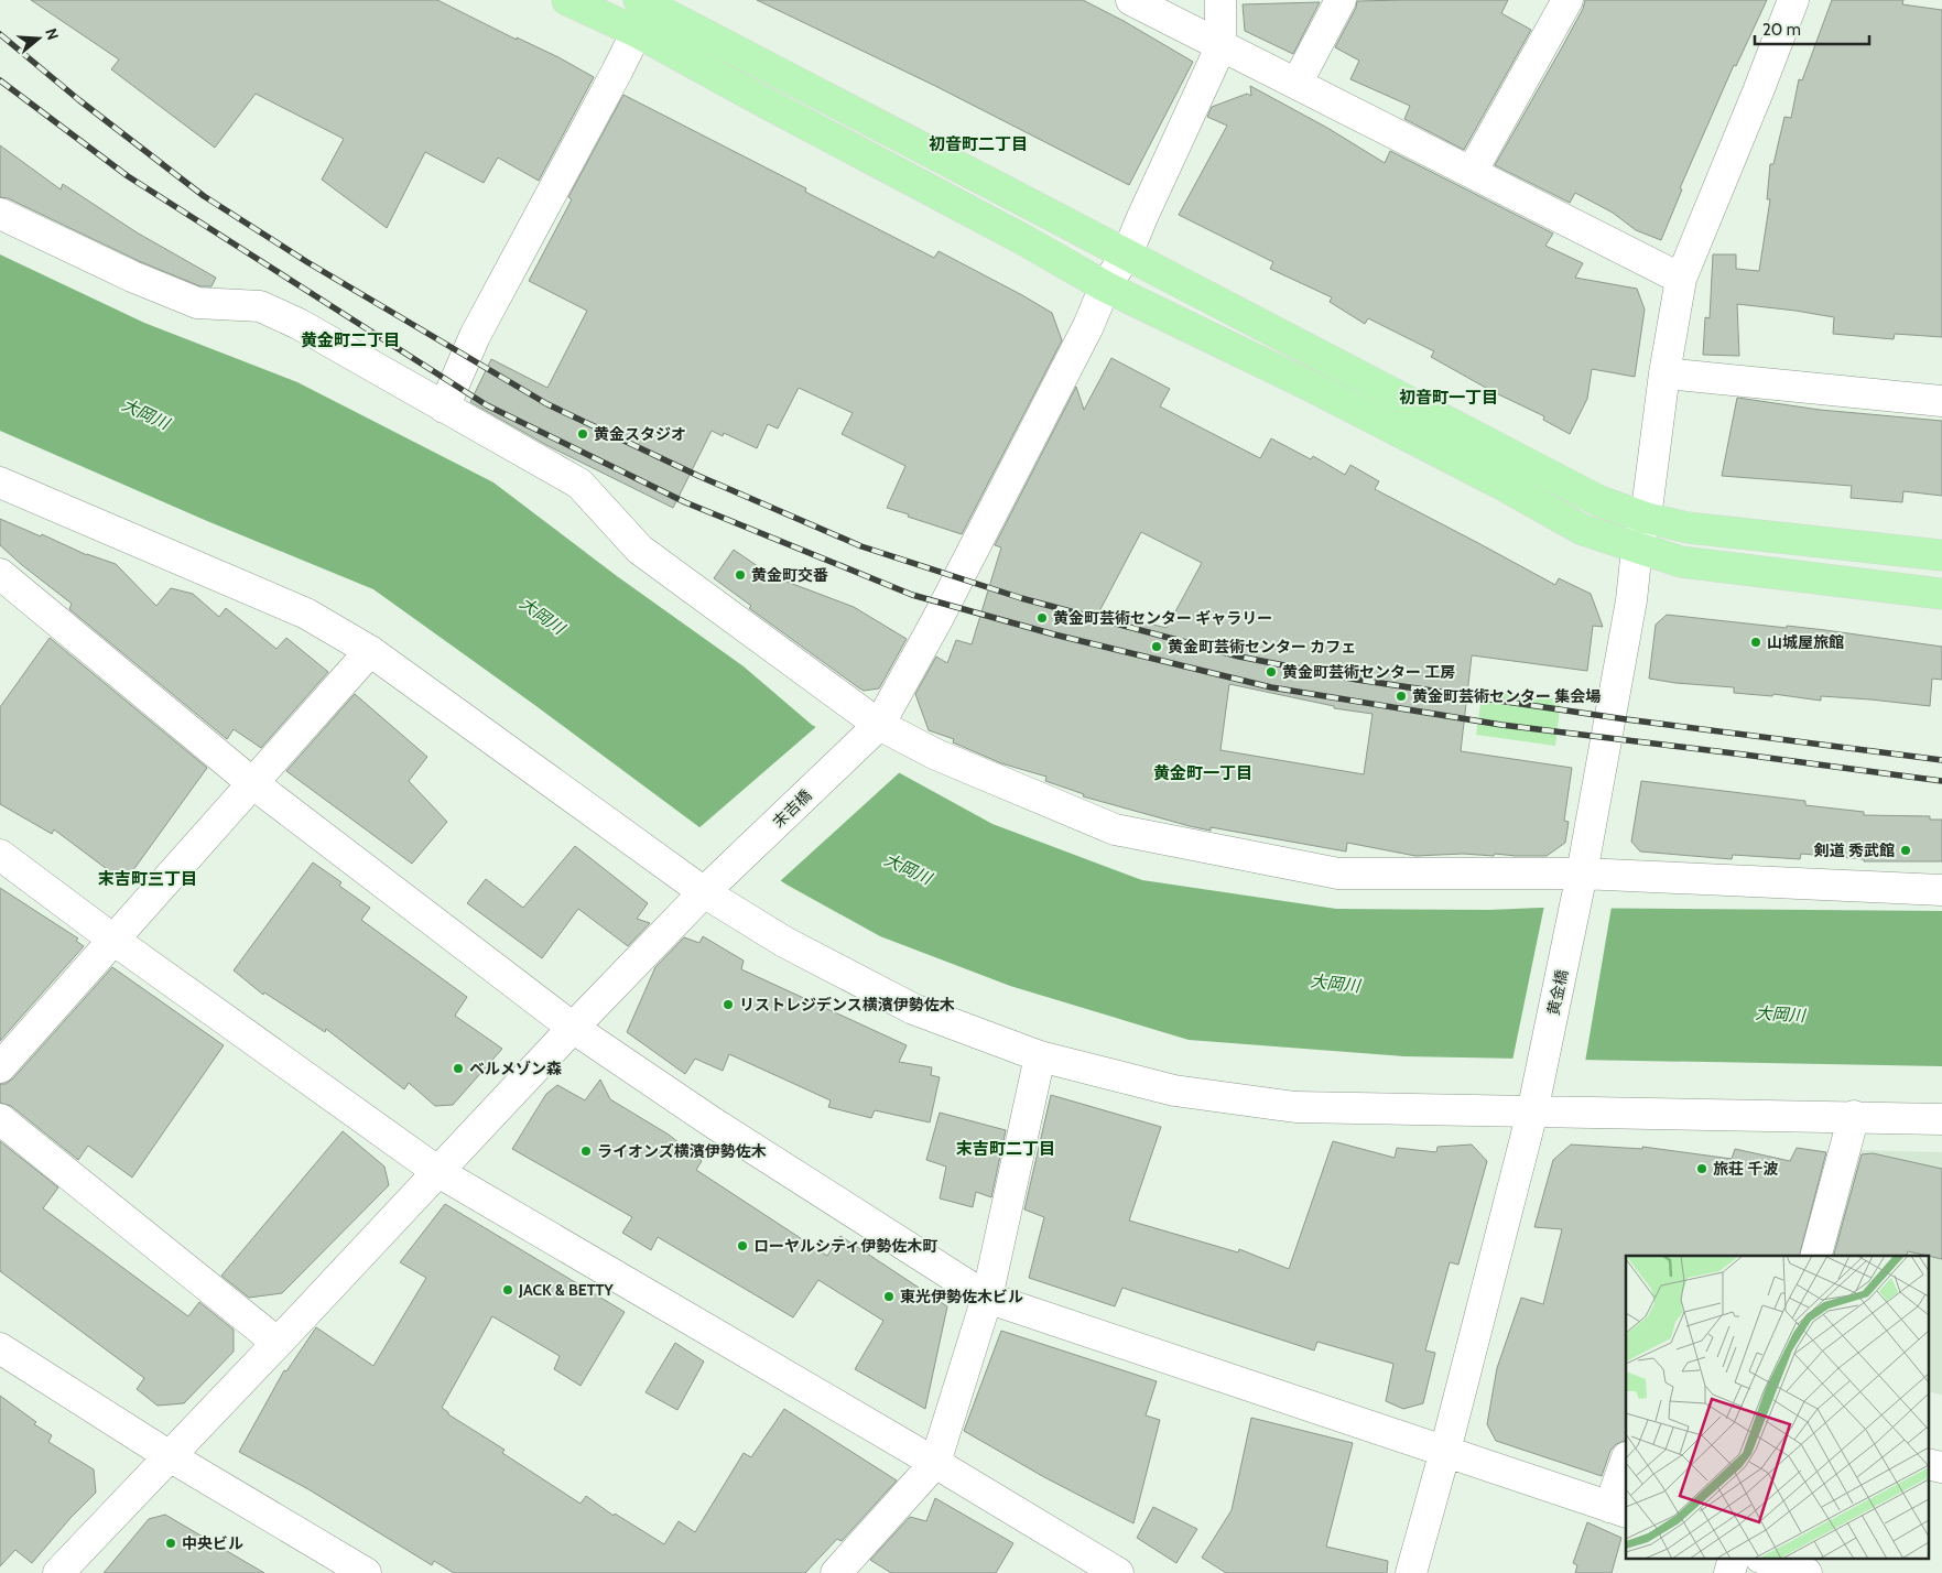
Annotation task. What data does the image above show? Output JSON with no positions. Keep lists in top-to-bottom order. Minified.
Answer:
{"streets":{"street":["末吉橋","黄金橋"]},"districts":["初音町二丁目","黄金町二丁目","初音町一丁目","黄金町一丁目","末吉町三丁目","末吉町二丁目"],"water":["大岡川"],"places":["黄金スタジオ","黄金町交番","黄金町芸術センター ギャラリー","山城屋旅館","黄金町芸術センター カフェ","黄金町芸術センター 工房","黄金町芸術センター 集会場","剣道 秀武館","リストレジデンス横濱伊勢佐木","ベルメゾン森","ライオンズ横濱伊勢佐木","旅荘 千波","ローヤルシティ伊勢佐木町","JACK & BETTY","東光伊勢佐木ビル","中央ビル"],"scale_bar":"20 m","north":"right"}
